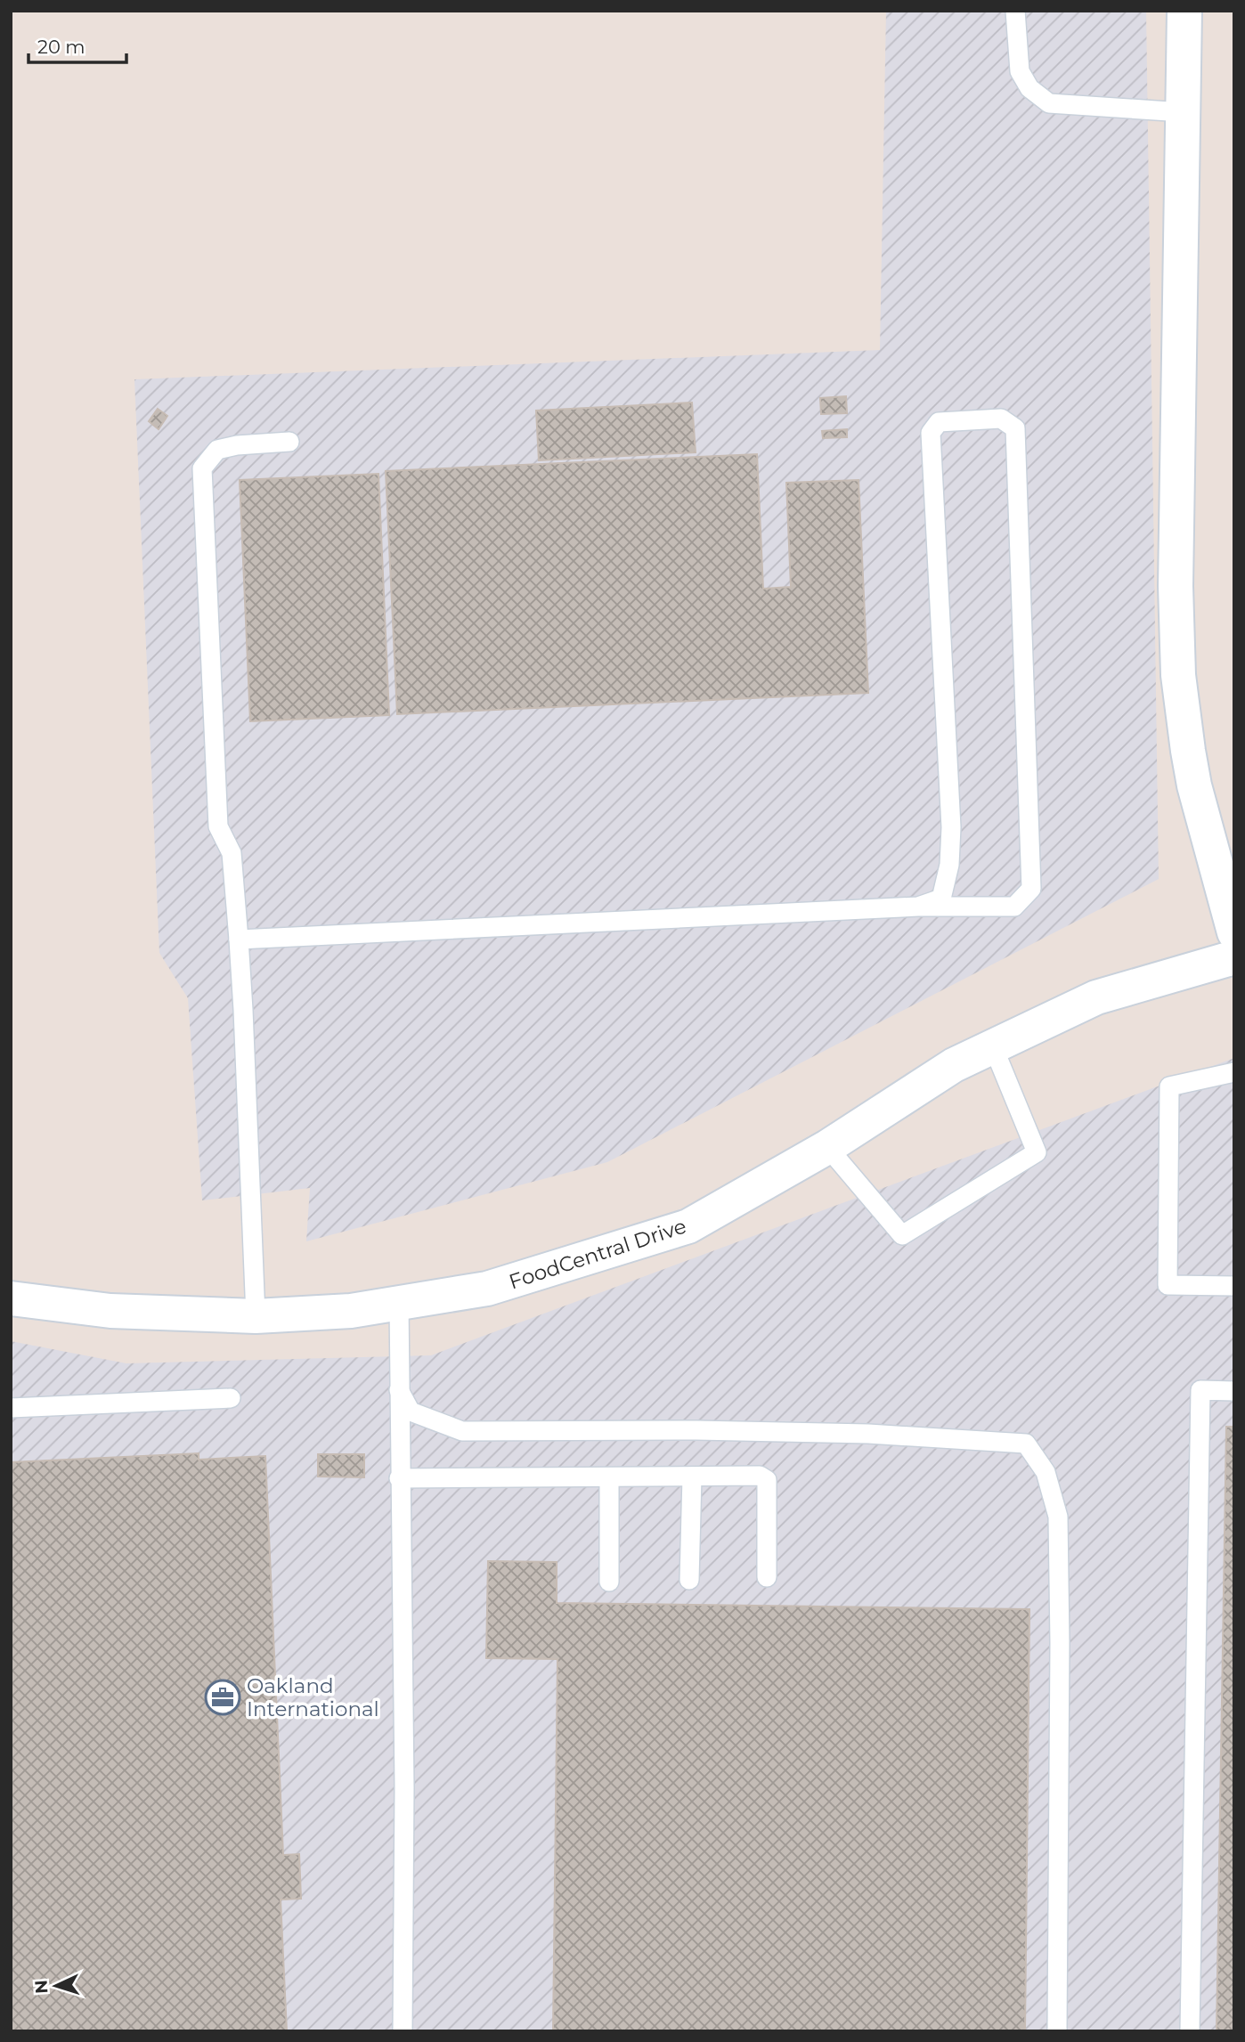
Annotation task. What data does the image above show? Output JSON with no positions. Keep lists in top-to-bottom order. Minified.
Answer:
{"streets":{"street":["FoodCentral Drive"]},"places":{"office":["Oakland International"]},"scale_bar":"20 m","north":"left"}
